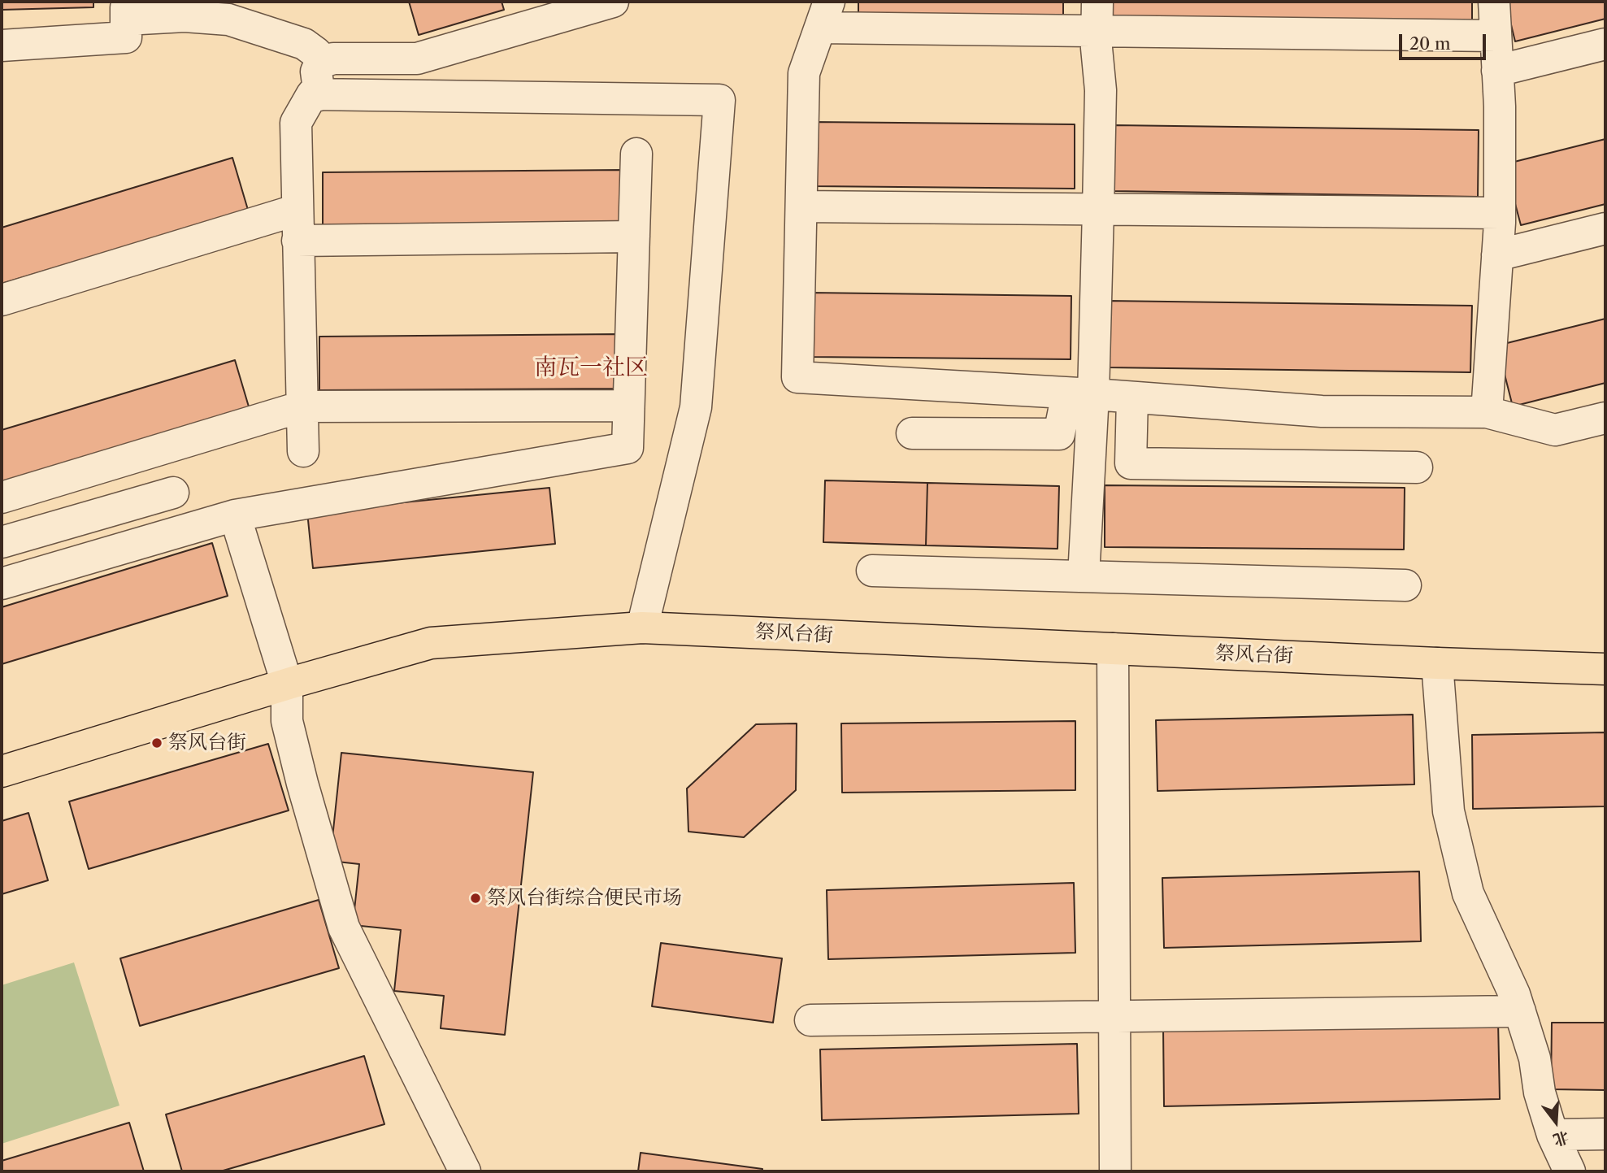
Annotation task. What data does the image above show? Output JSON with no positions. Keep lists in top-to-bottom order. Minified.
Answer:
{"streets":{"main road":["祭风台街"]},"districts":["南瓦一社区"],"places":["祭风台街","祭风台街综合便民市场"],"scale_bar":"20 m","north":"bottom"}
